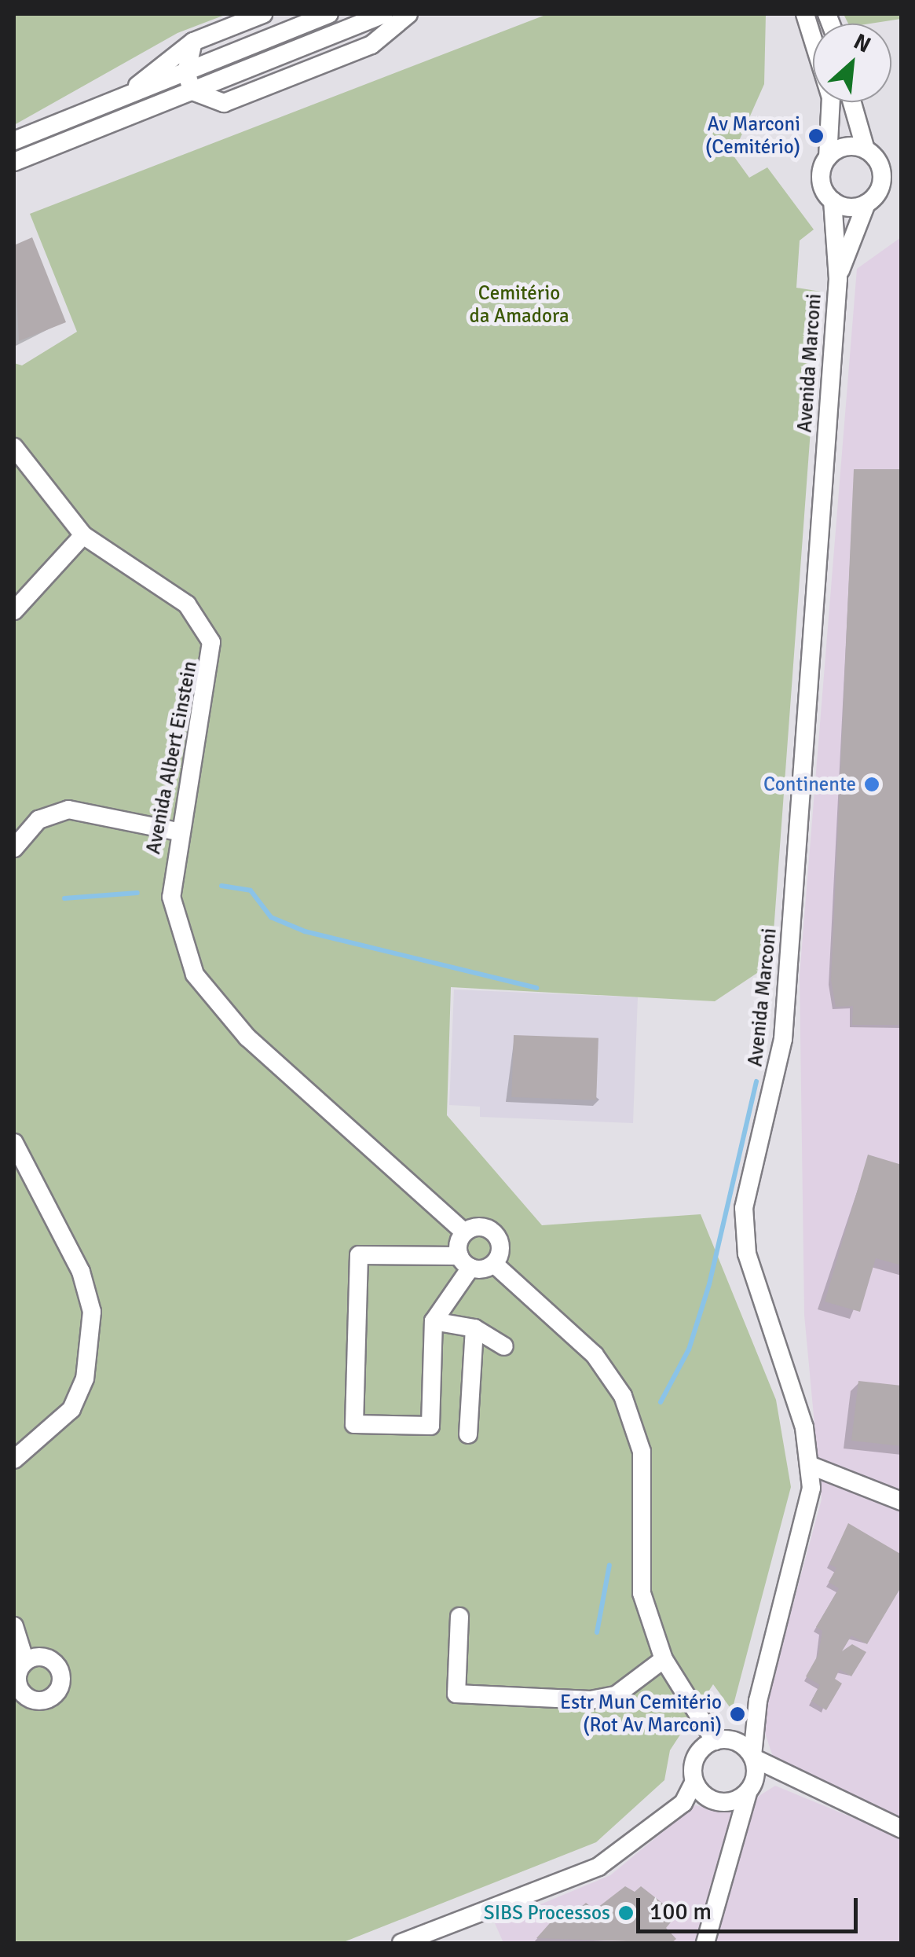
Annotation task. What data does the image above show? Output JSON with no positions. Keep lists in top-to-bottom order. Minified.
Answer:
{"streets":{"street":["Avenida Marconi","Avenida Albert Einstein"]},"parks":["Cemitério da Amadora"],"places":["Av Marconi (Cemitério)","Continente","Estr Mun Cemitério (Rot Av Marconi)","SIBS Processos"],"scale_bar":"100 m","north":"top right"}
